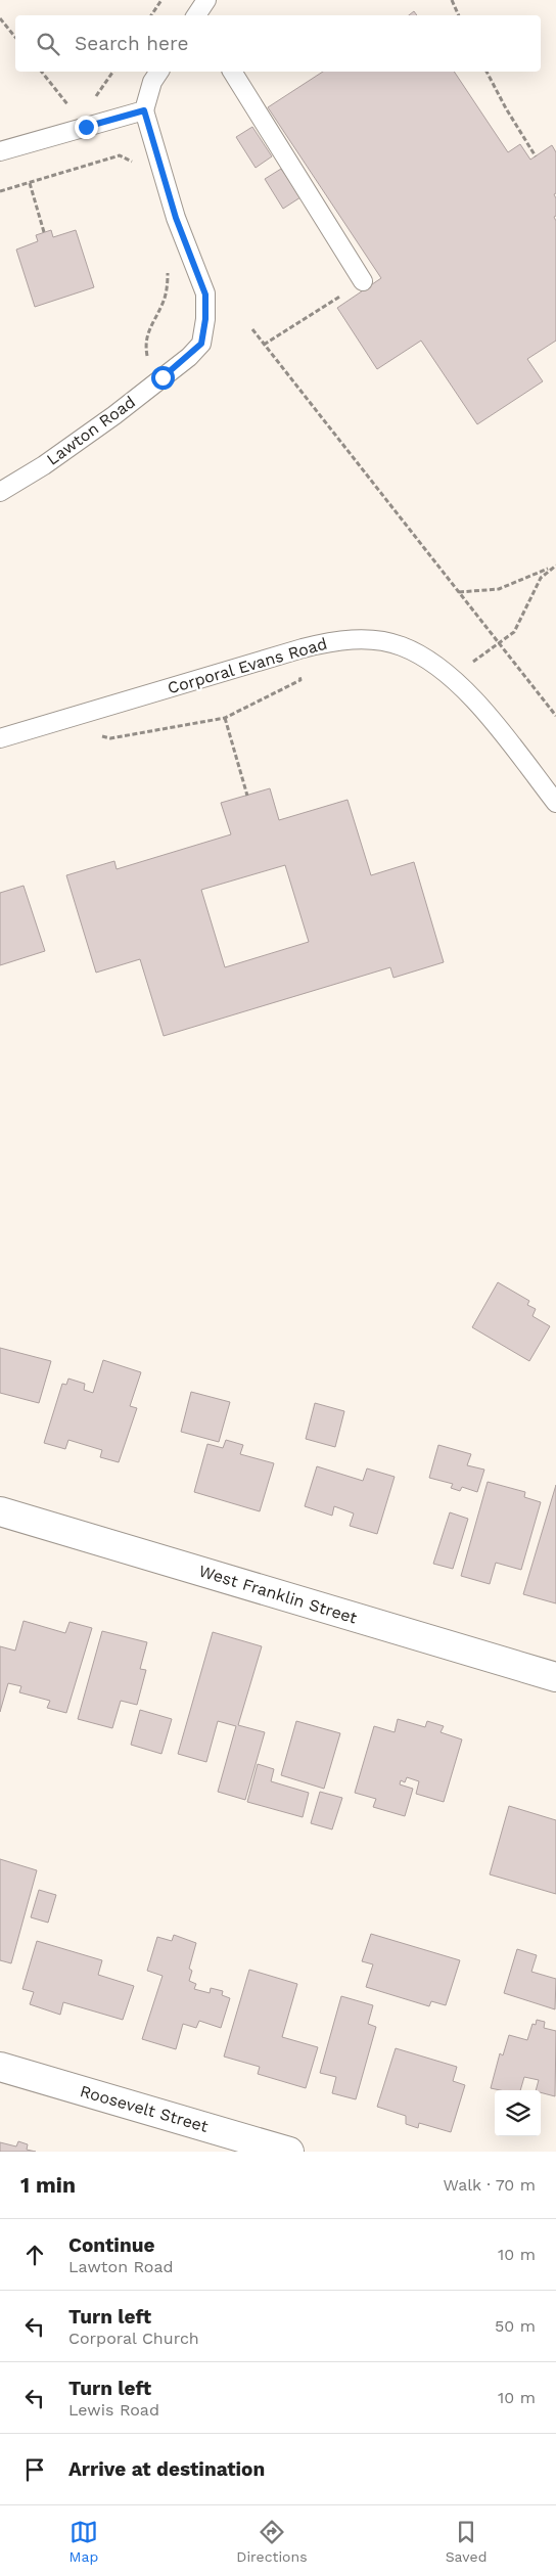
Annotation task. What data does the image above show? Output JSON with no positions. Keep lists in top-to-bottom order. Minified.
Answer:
{"streets":{"street":["West Franklin Street","Roosevelt Street"],"lane":["Lawton Road","Corporal Evans Road"]},"page":{"search":"Search here","heading":["1 min","Walk · 70 m"],"list":[["Continue","Lawton Road","10 m"],["Turn left","Corporal Church","50 m"],["Turn left","Lewis Road","10 m"],"Arrive at destination"],"nav":["Map","Directions","Saved"]}}
